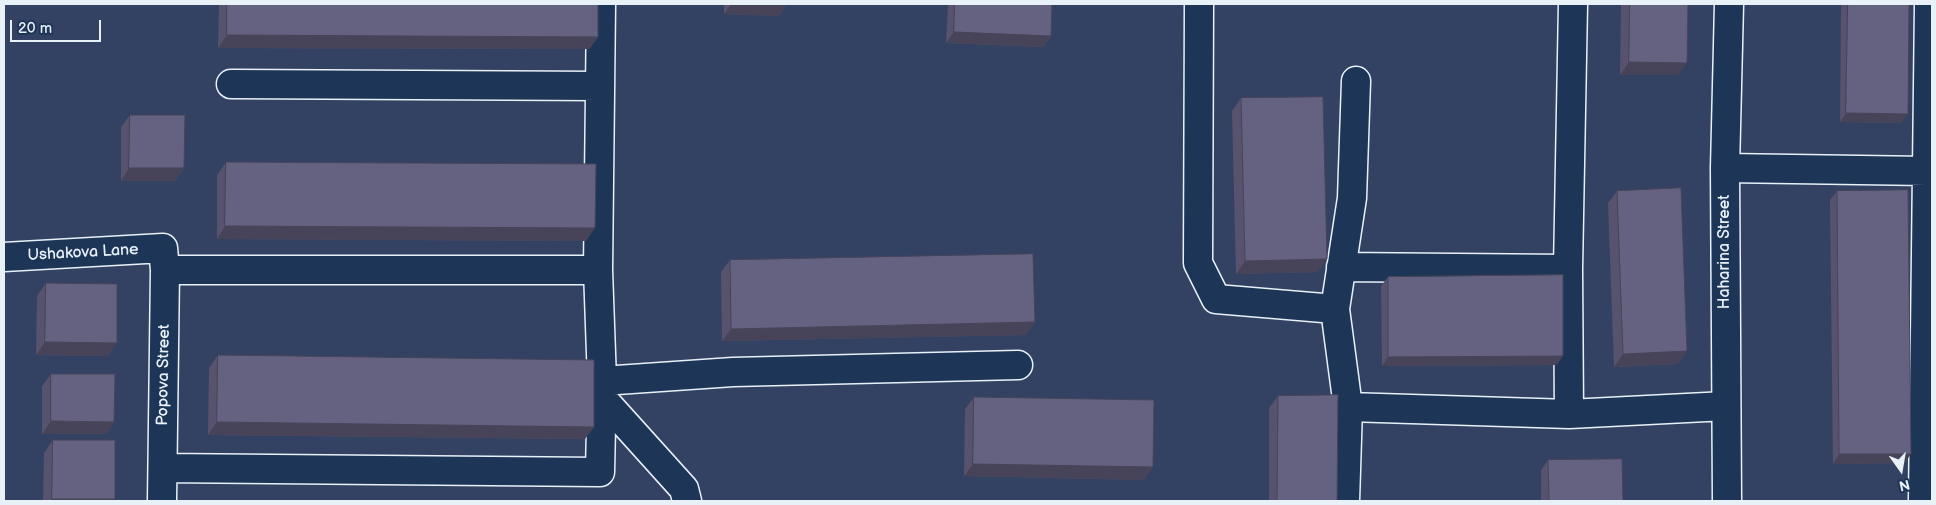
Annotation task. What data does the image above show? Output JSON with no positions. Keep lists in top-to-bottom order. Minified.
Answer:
{"streets":{"street":["Haharina Street","Ushakova Lane","Popova Street"]},"crossings":[["Ushakova Lane","Popova Street"]],"scale_bar":"20 m","north":"bottom"}
